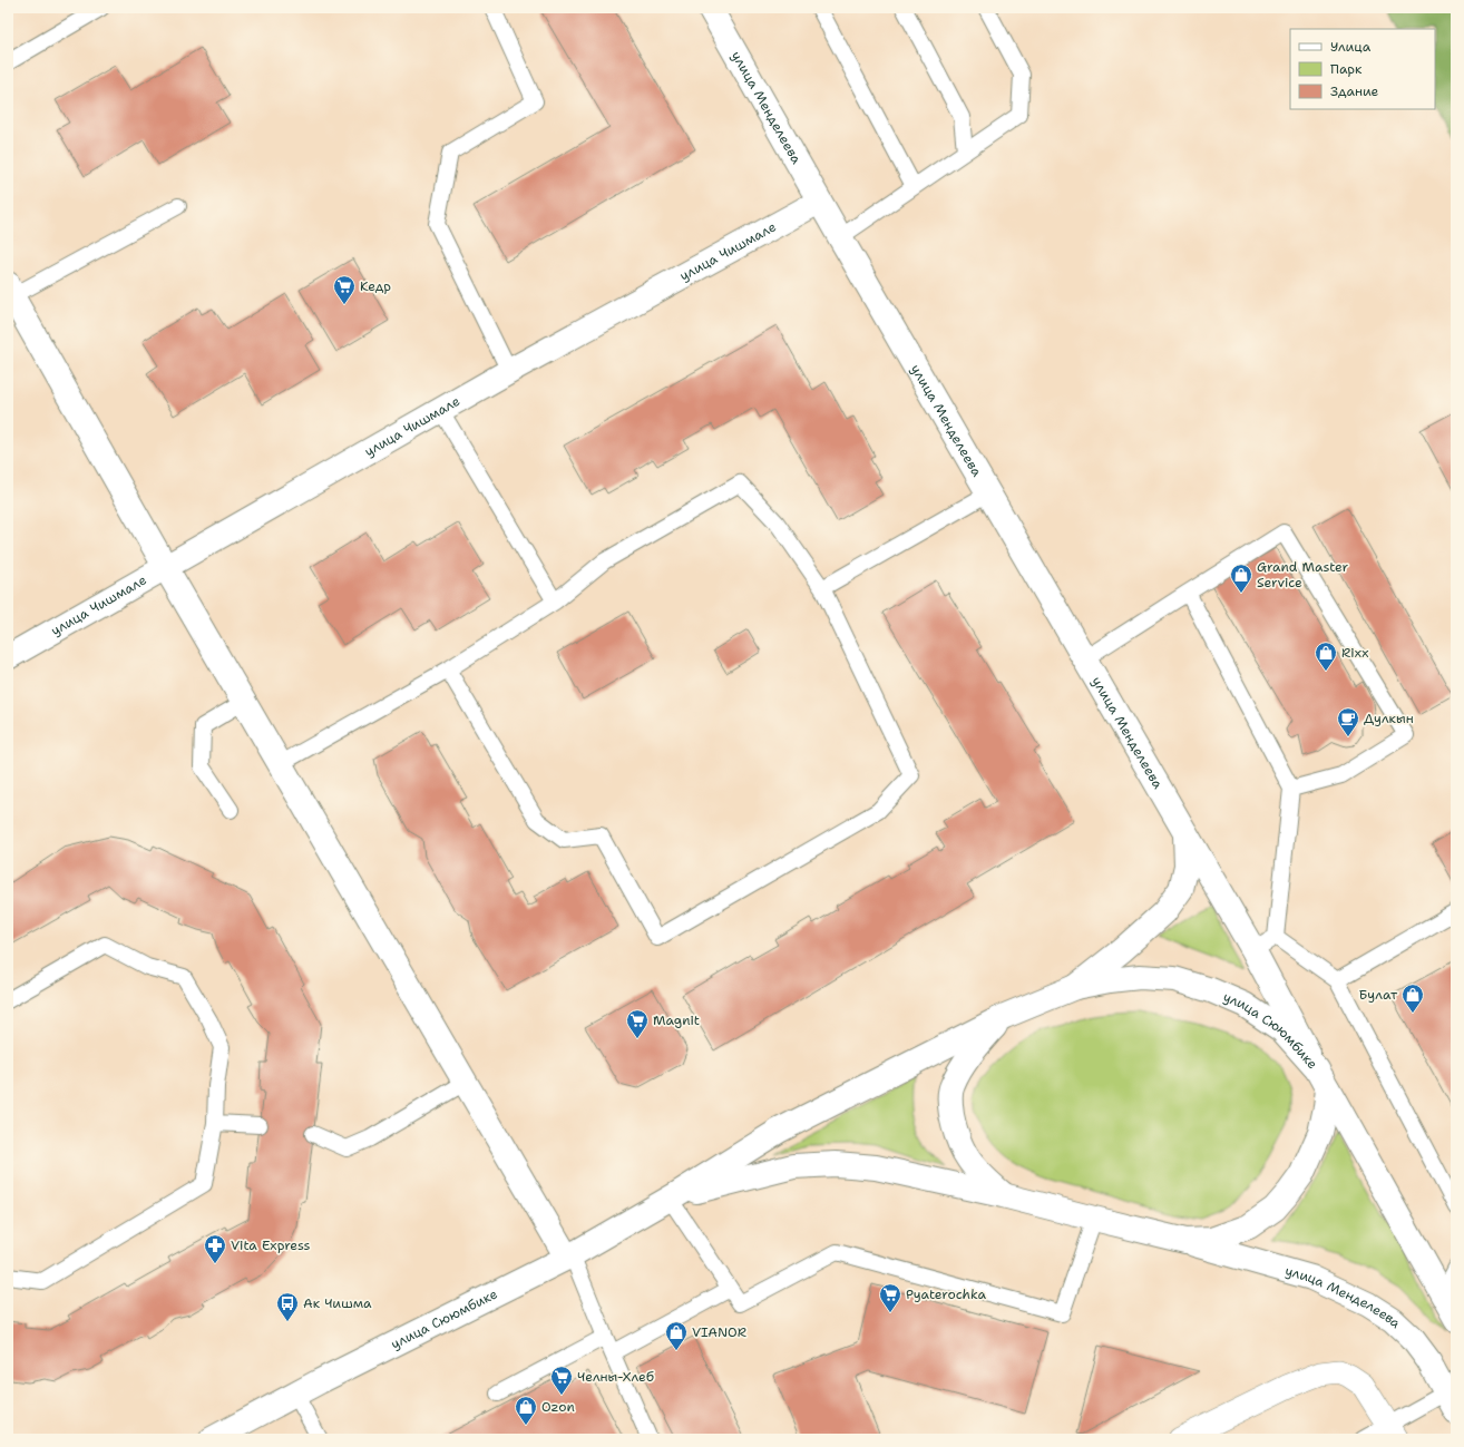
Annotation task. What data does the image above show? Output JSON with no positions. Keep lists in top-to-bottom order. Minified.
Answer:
{"streets":{"street":["улица Менделеева","улица Чишмале","улица Сююмбике"]},"crossings":[["улица Менделеева","улица Чишмале"],["улица Менделеева","улица Сююмбике"]],"places":{"supermarket":["Кедр","Magnit","Pyaterochka","Челны-Хлеб"],"shop":["Grand Master Service","Rixx","Булат","VIANOR","Ozon"],"cafe":["Дулкын"],"pharmacy":["Vita Express"],"bus stop":["Ак Чишма"]},"legend":["Улица","Парк","Здание"]}
